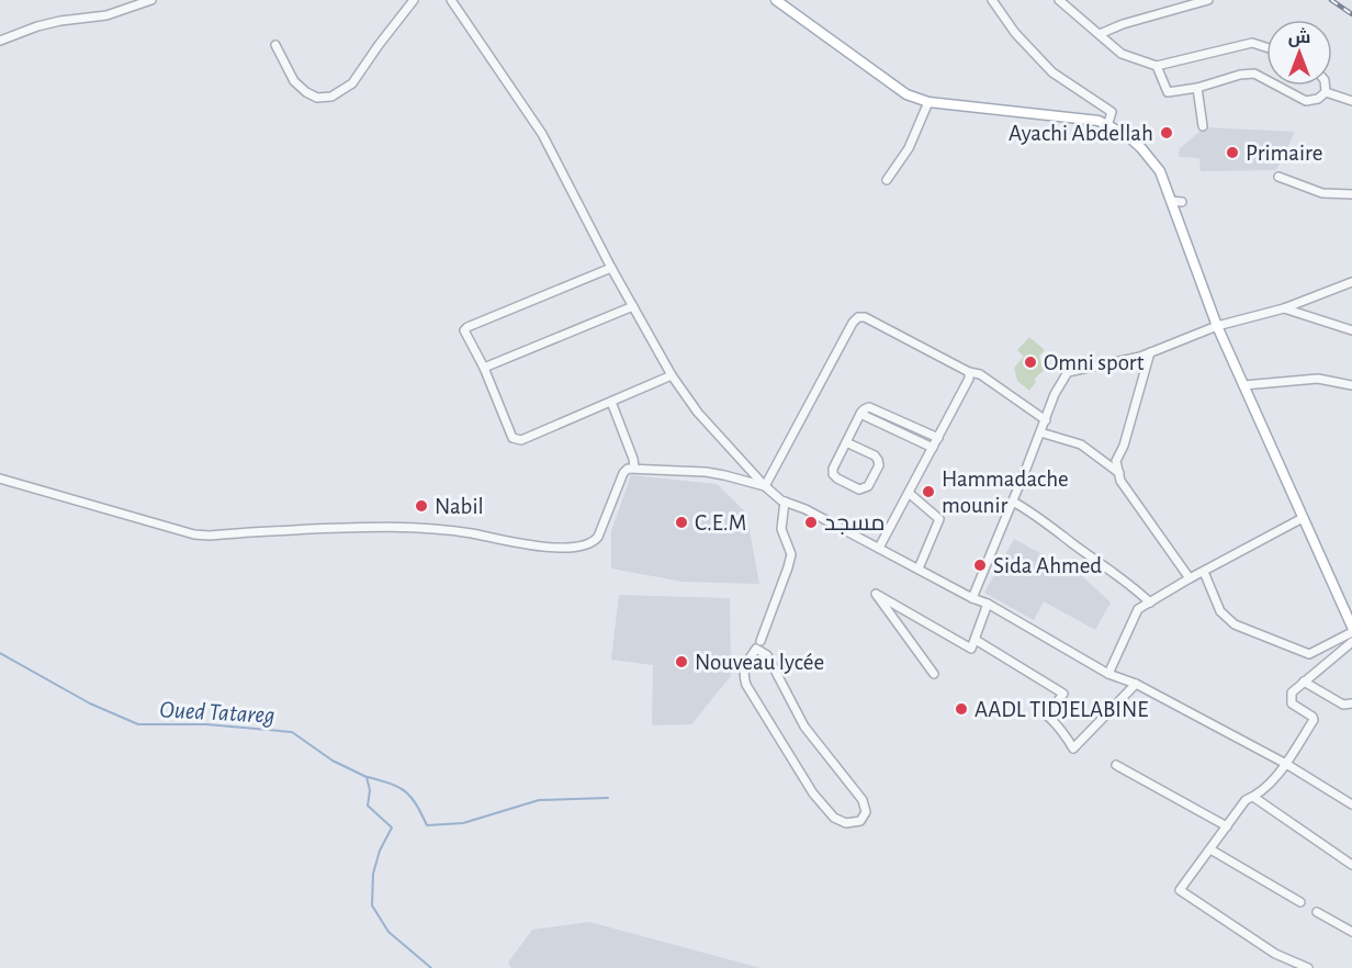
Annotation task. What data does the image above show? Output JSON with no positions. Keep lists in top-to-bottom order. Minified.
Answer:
{"water":["Oued Tatareg"],"places":["Ayachi Abdellah","Primaire","Omni sport","Hammadache mounir","Nabil","C.E.M","مسجد","Sida Ahmed","Nouveau lycée","AADL TIDJELABINE"],"north":"top"}
